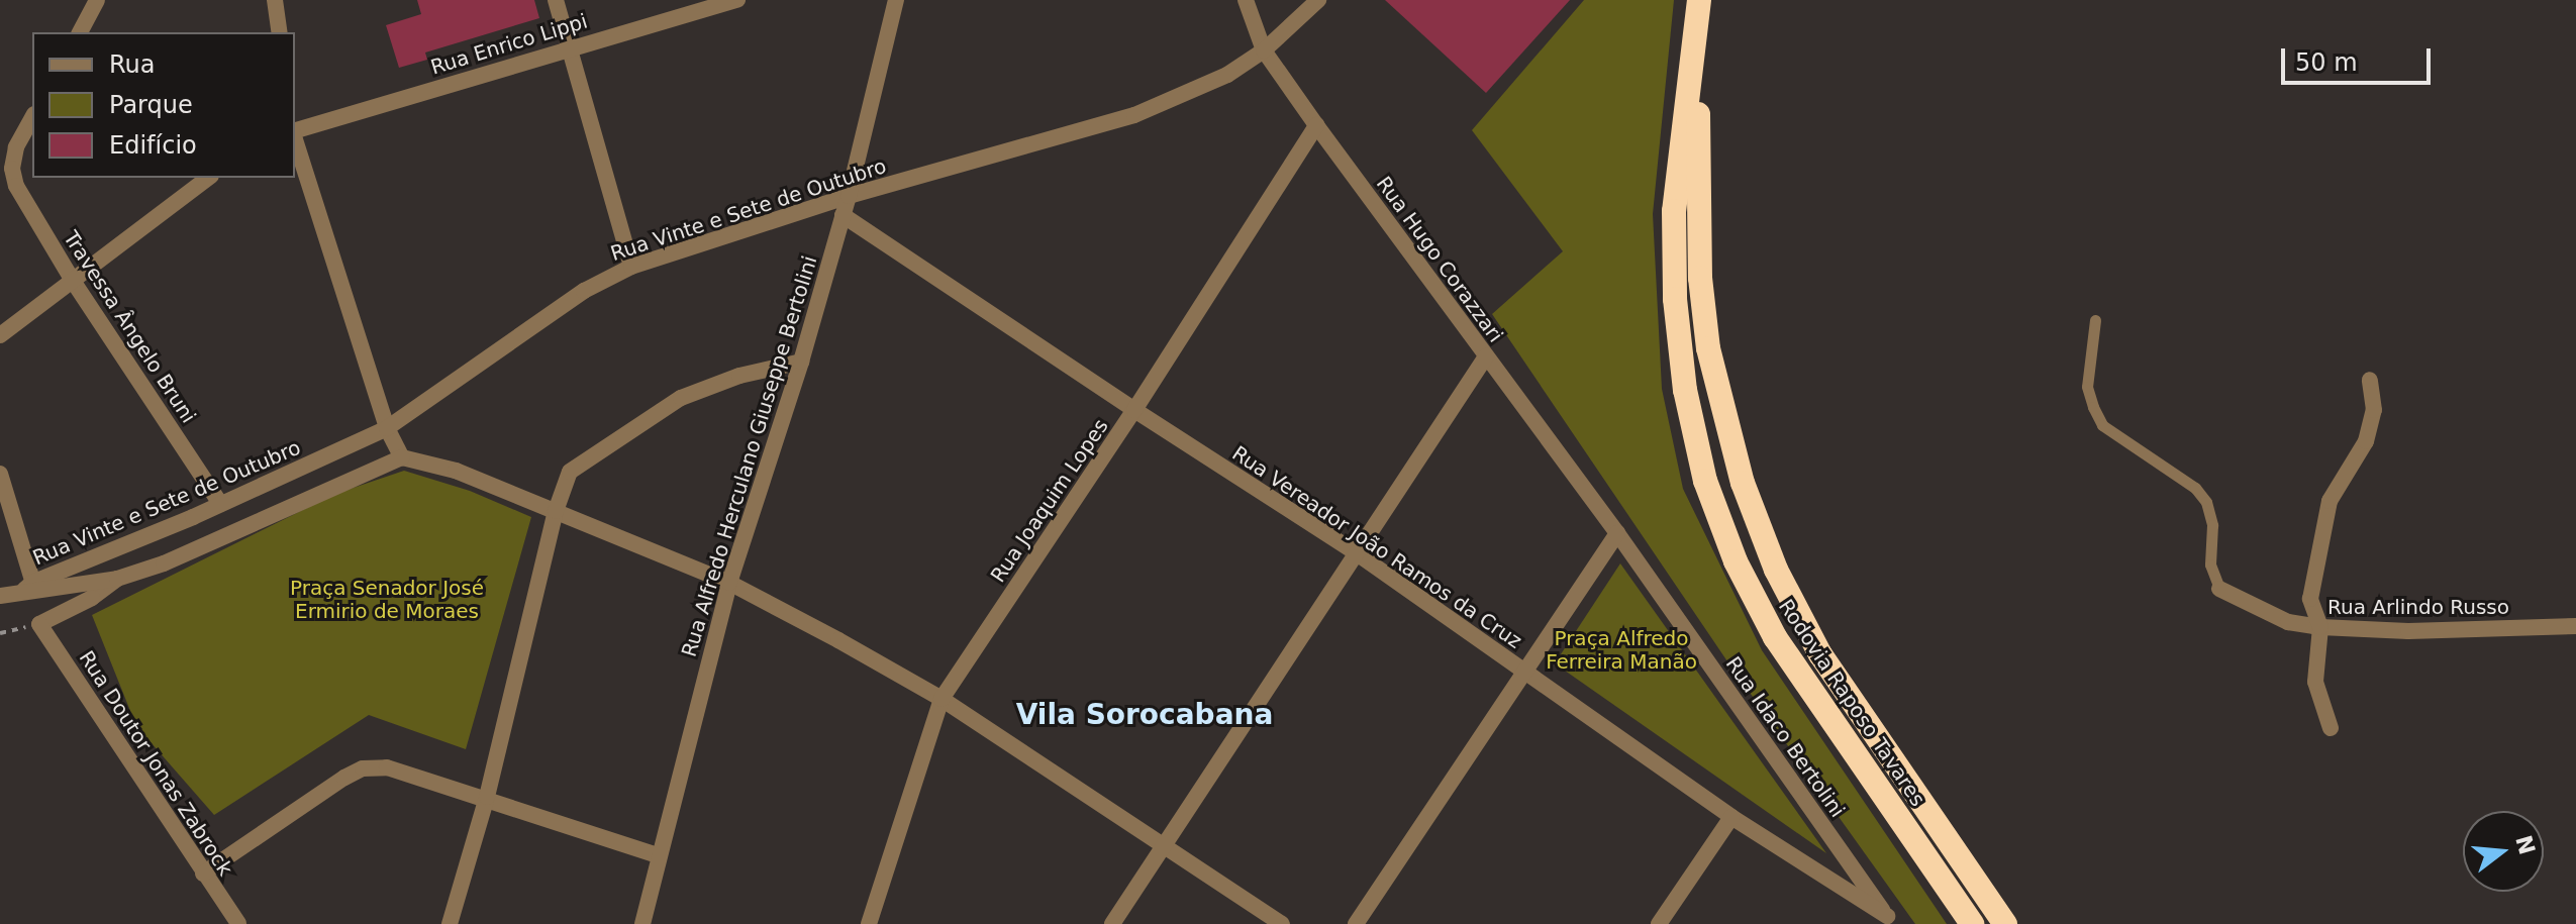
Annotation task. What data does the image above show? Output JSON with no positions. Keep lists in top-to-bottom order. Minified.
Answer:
{"streets":{"highway":["Rodovia Raposo Tavares"],"street":["Rua Enrico Lippi","Rua Vinte e Sete de Outubro","Rua Hugo Corazzari","Travessa Ângelo Bruni","Rua Alfredo Herculano Giuseppe Bertolini","Rua Joaquim Lopes","Rua Vereador João Ramos da Cruz","Rua Arlindo Russo","Rua Idaco Bertolini","Rua Doutor Jonas Zabrock"]},"crossings":[["Rua Vinte e Sete de Outubro","Rua Hugo Corazzari"],["Rua Vinte e Sete de Outubro","Travessa Ângelo Bruni"],["Rua Vinte e Sete de Outubro","Rua Alfredo Herculano Giuseppe Bertolini"],["Rua Vinte e Sete de Outubro","Rua Doutor Jonas Zabrock"],["Rua Hugo Corazzari","Rua Joaquim Lopes"],["Rua Hugo Corazzari","Rua Idaco Bertolini"],["Rua Alfredo Herculano Giuseppe Bertolini","Rua Vereador João Ramos da Cruz"],["Rua Joaquim Lopes","Rua Vereador João Ramos da Cruz"],["Rua Vereador João Ramos da Cruz","Rua Idaco Bertolini"]],"districts":["Vila Sorocabana"],"parks":["Praça Senador José Ermirio de Moraes","Praça Alfredo Ferreira Manão"],"legend":["Rua","Parque","Edifício"],"scale_bar":"50 m","north":"right"}
